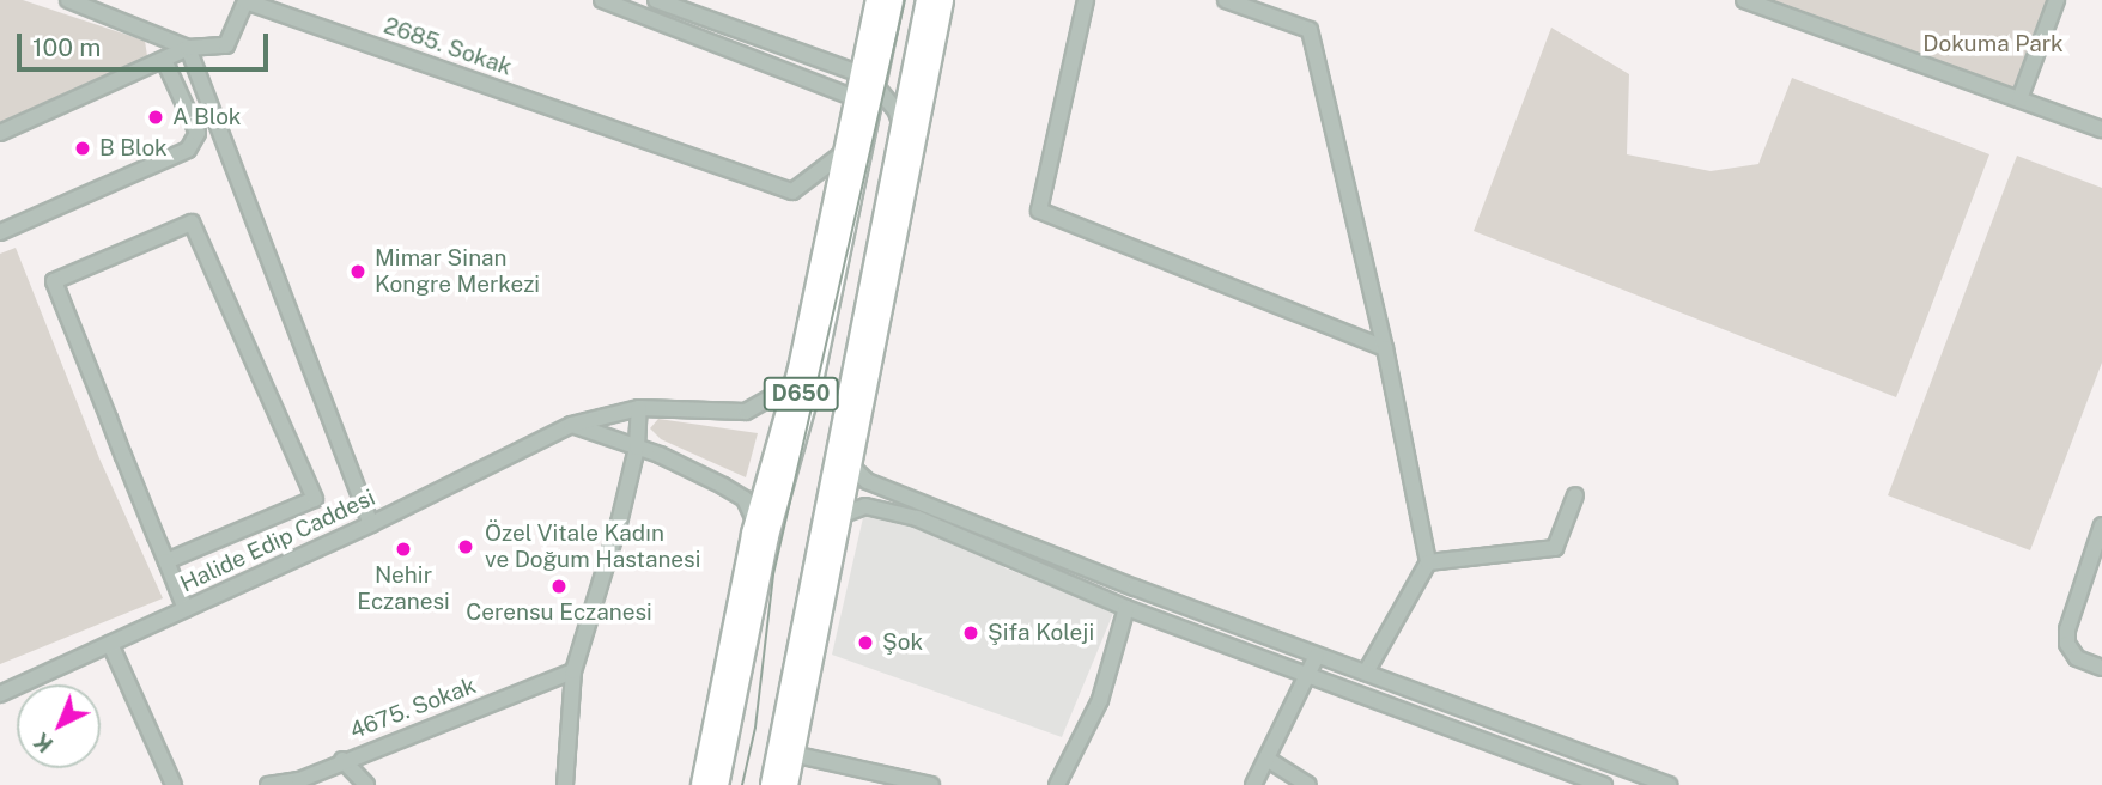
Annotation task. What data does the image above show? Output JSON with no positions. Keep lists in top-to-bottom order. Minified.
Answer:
{"streets":{"highway":["D650"],"street":["2685. Sokak","Halide Edip Caddesi","4675. Sokak"]},"crossings":[["2685. Sokak","D650"],["D650","Halide Edip Caddesi"]],"parks":["Dokuma Park"],"places":["A Blok","B Blok","Mimar Sinan Kongre Merkezi","Özel Vitale Kadın ve Doğum Hastanesi","Nehir Eczanesi","Cerensu Eczanesi","Şifa Koleji","Şok"],"scale_bar":"100 m","north":"bottom left"}
